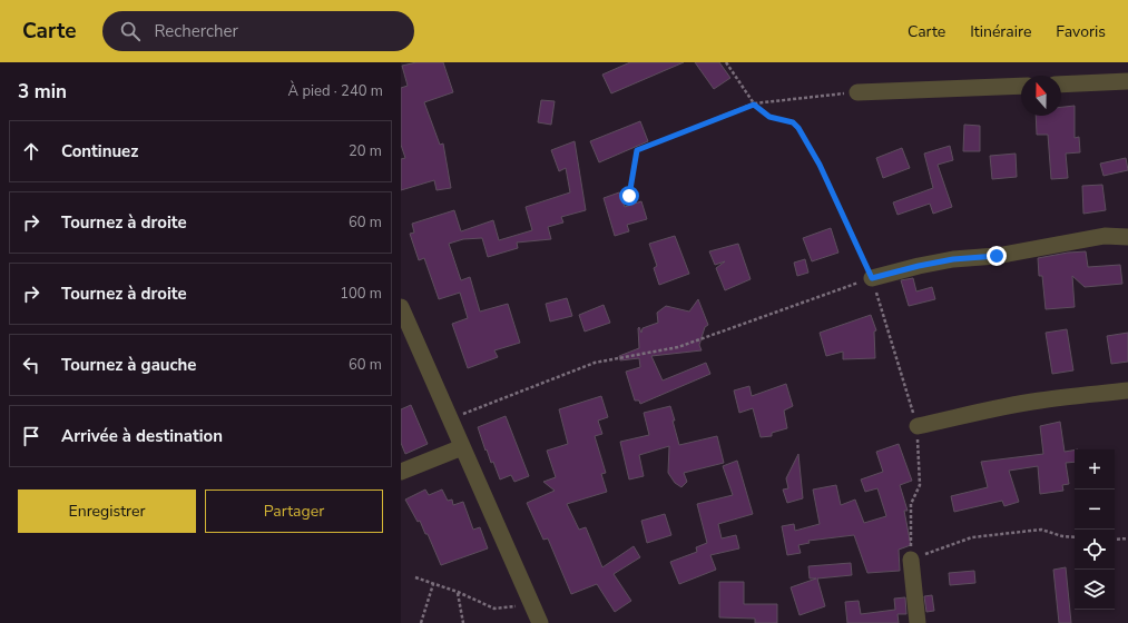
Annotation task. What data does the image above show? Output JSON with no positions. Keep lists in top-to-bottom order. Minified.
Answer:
{"north":"top","page":{"header":"Carte","search":"Rechercher","nav":["Carte","Itinéraire","Favoris"],"heading":["3 min","À pied · 240 m"],"list":[["Continuez","20 m"],["Tournez à droite","60 m"],["Tournez à droite","100 m"],["Tournez à gauche","60 m"],"Arrivée à destination"],"map_buttons":["+","−"],"buttons":["Enregistrer","Partager"]}}
